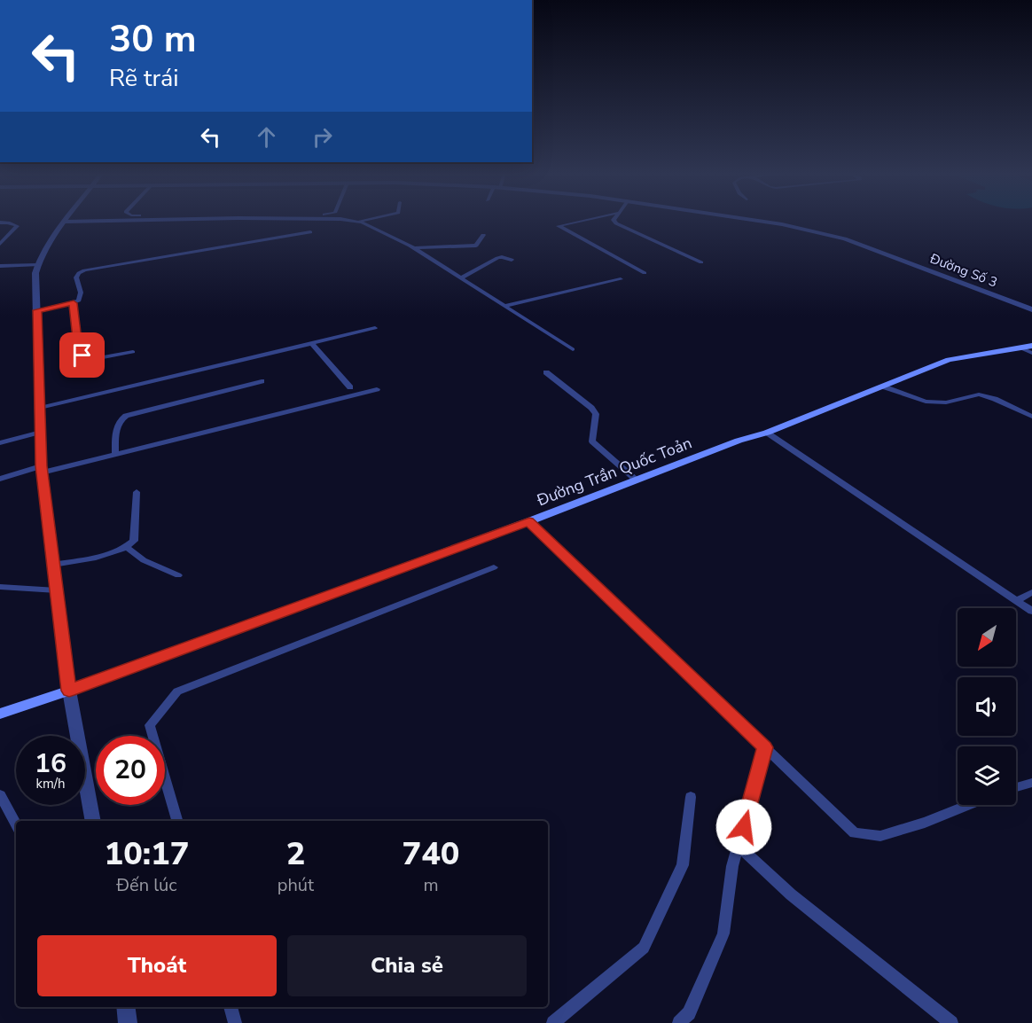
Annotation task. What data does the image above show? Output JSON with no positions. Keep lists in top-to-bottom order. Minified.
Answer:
{"streets":{"main road":["Đường Trần Quốc Toản"],"street":["Đường Số 3"]},"north":"bottom left","page":{"turn":["30 m","Rẽ trái"],"speed":"16 km/h","limit":"20","eta":["10:17","Đến lúc","2","phút","740","m"],"buttons":["Thoát","Chia sẻ"]}}
